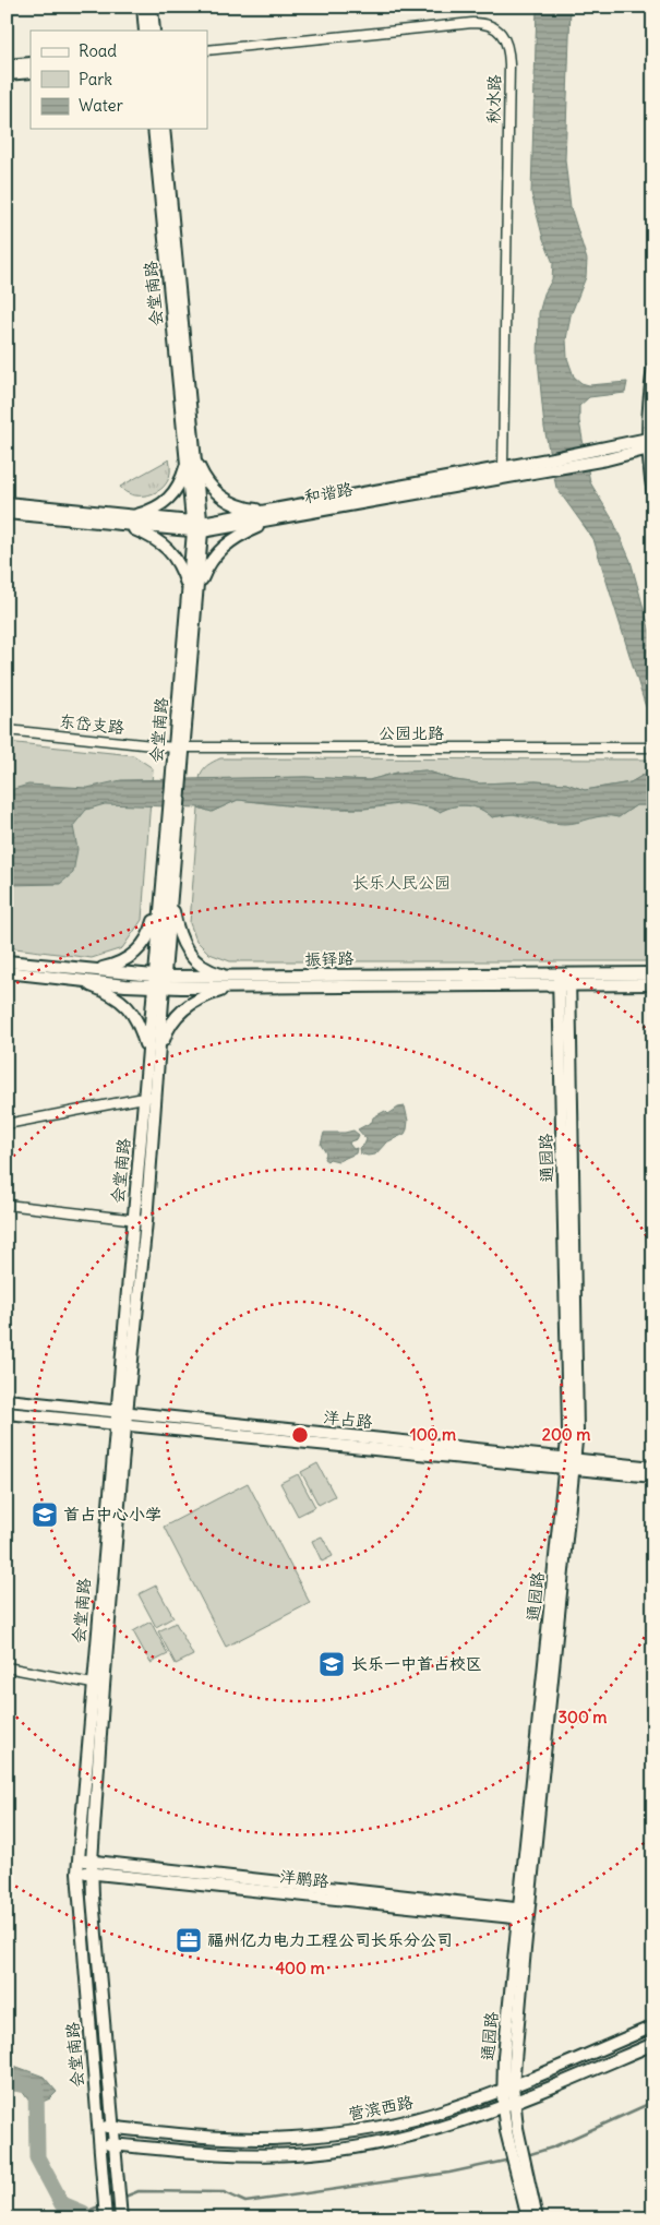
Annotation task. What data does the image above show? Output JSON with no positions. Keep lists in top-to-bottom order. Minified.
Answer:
{"streets":{"main road":["会堂南路","和谐路","振铎路","通园路","洋占路","洋鹏路","营滨西路"],"street":["秋水路","东岱支路","公园北路"]},"crossings":[["秋水路","和谐路"],["会堂南路","和谐路"],["会堂南路","东岱支路"],["会堂南路","公园北路"],["会堂南路","振铎路"],["会堂南路","洋占路"],["会堂南路","洋鹏路"],["会堂南路","营滨西路"],["东岱支路","公园北路"],["振铎路","通园路"],["通园路","洋占路"],["通园路","洋鹏路"],["通园路","营滨西路"]],"parks":["长乐人民公园"],"places":{"school or university":["首占中心小学","长乐一中首占校区"],"office":["福州亿力电力工程公司长乐分公司"]},"legend":["Road","Park","Water"],"rings":["100 m","200 m","300 m","400 m"]}
